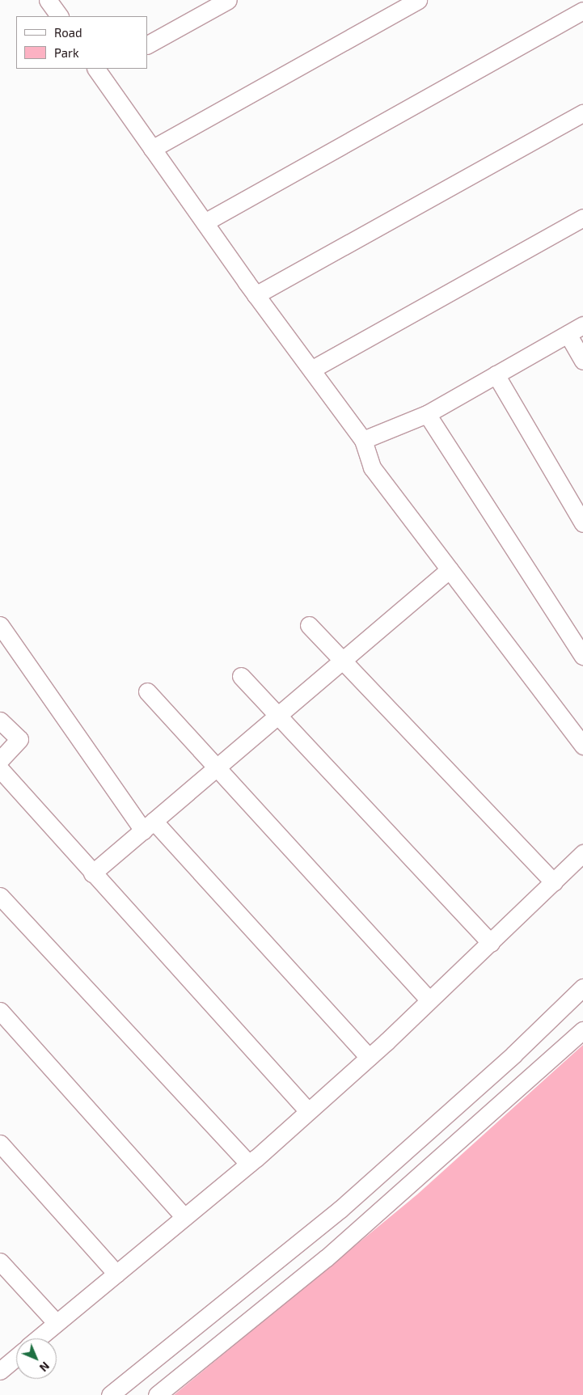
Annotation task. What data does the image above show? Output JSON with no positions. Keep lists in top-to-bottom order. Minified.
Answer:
{"legend":["Road","Park"],"north":"bottom right"}
